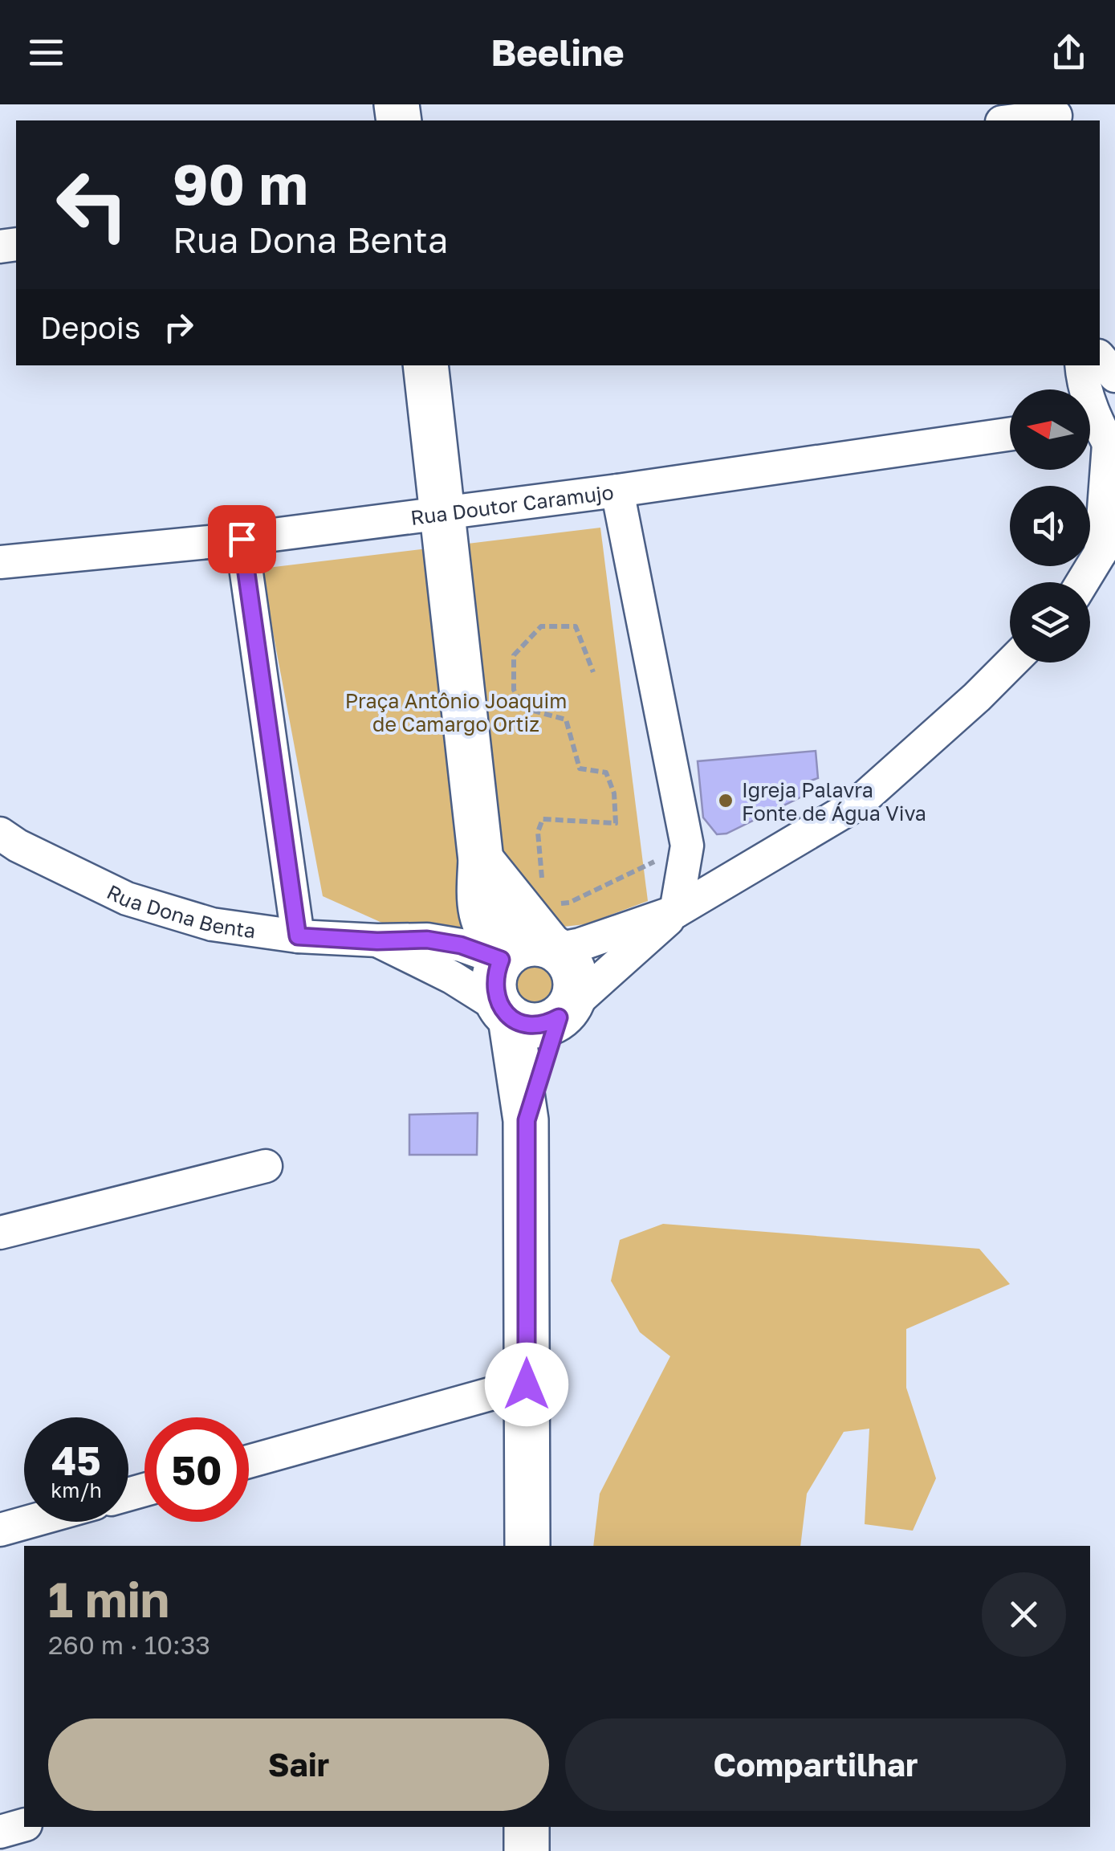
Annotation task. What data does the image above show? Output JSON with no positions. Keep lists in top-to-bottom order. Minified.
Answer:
{"streets":{"main road":["Rua Dona Benta"],"street":["Rua Doutor Caramujo"]},"parks":["Praça Antônio Joaquim de Camargo Ortiz"],"places":["Igreja Palavra Fonte de Água Viva"],"north":"left","page":{"header":"Beeline","turn":["90 m","Rua Dona Benta"],"then":"Depois","speed":"45 km/h","limit":"50","heading":["1 min","260 m · 10:33"],"buttons":["Sair","Compartilhar"]}}
